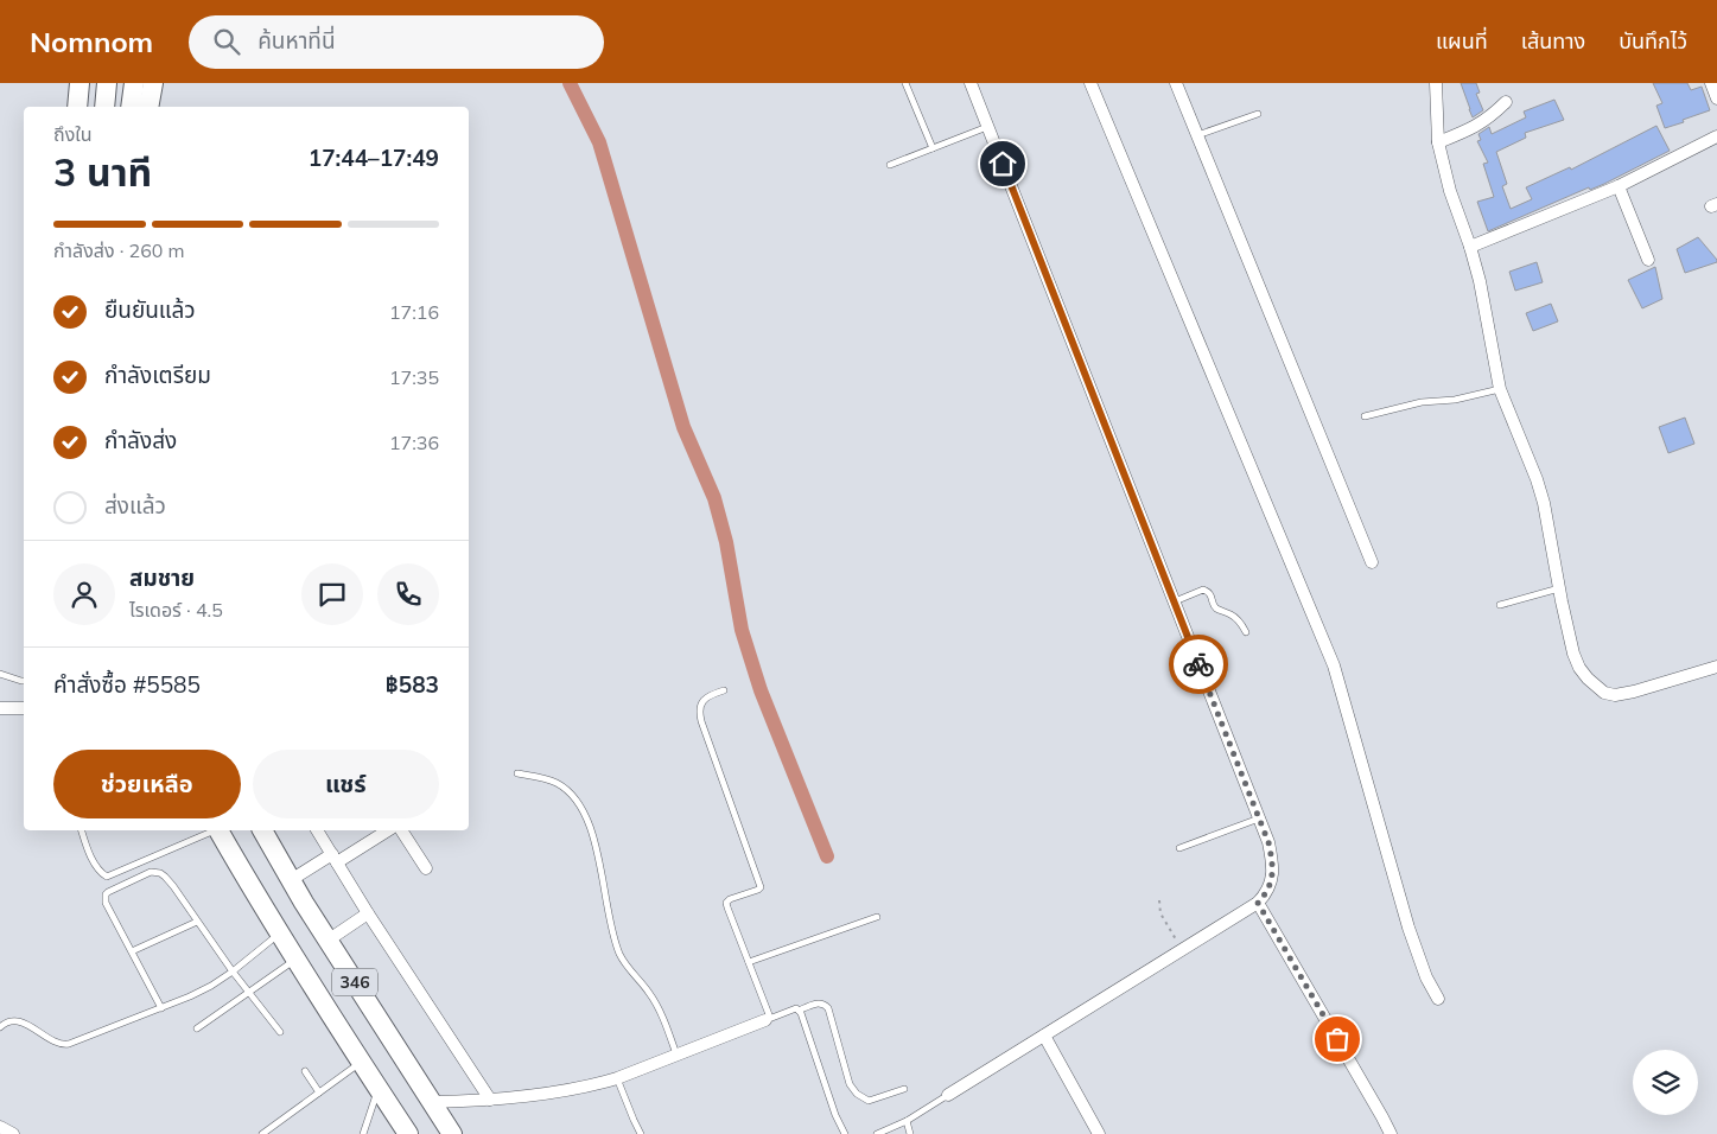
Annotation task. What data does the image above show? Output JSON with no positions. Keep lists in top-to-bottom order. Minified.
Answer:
{"streets":{"main road":["346"]},"page":{"header":"Nomnom","search":"ค้นหาที่นี่","nav":["แผนที่","เส้นทาง","บันทึกไว้"],"heading":["3 นาที","ถึงใน","17:44–17:49"],"panel":["สมชาย","ไรเดอร์ · 4.5","คำสั่งซื้อ #5585","฿583"],"bar":"กำลังส่ง · 260 m","list":[["ยืนยันแล้ว","17:16"],["กำลังเตรียม","17:35"],["กำลังส่ง","17:36"],"ส่งแล้ว"],"buttons":["ช่วยเหลือ","แชร์"]}}
